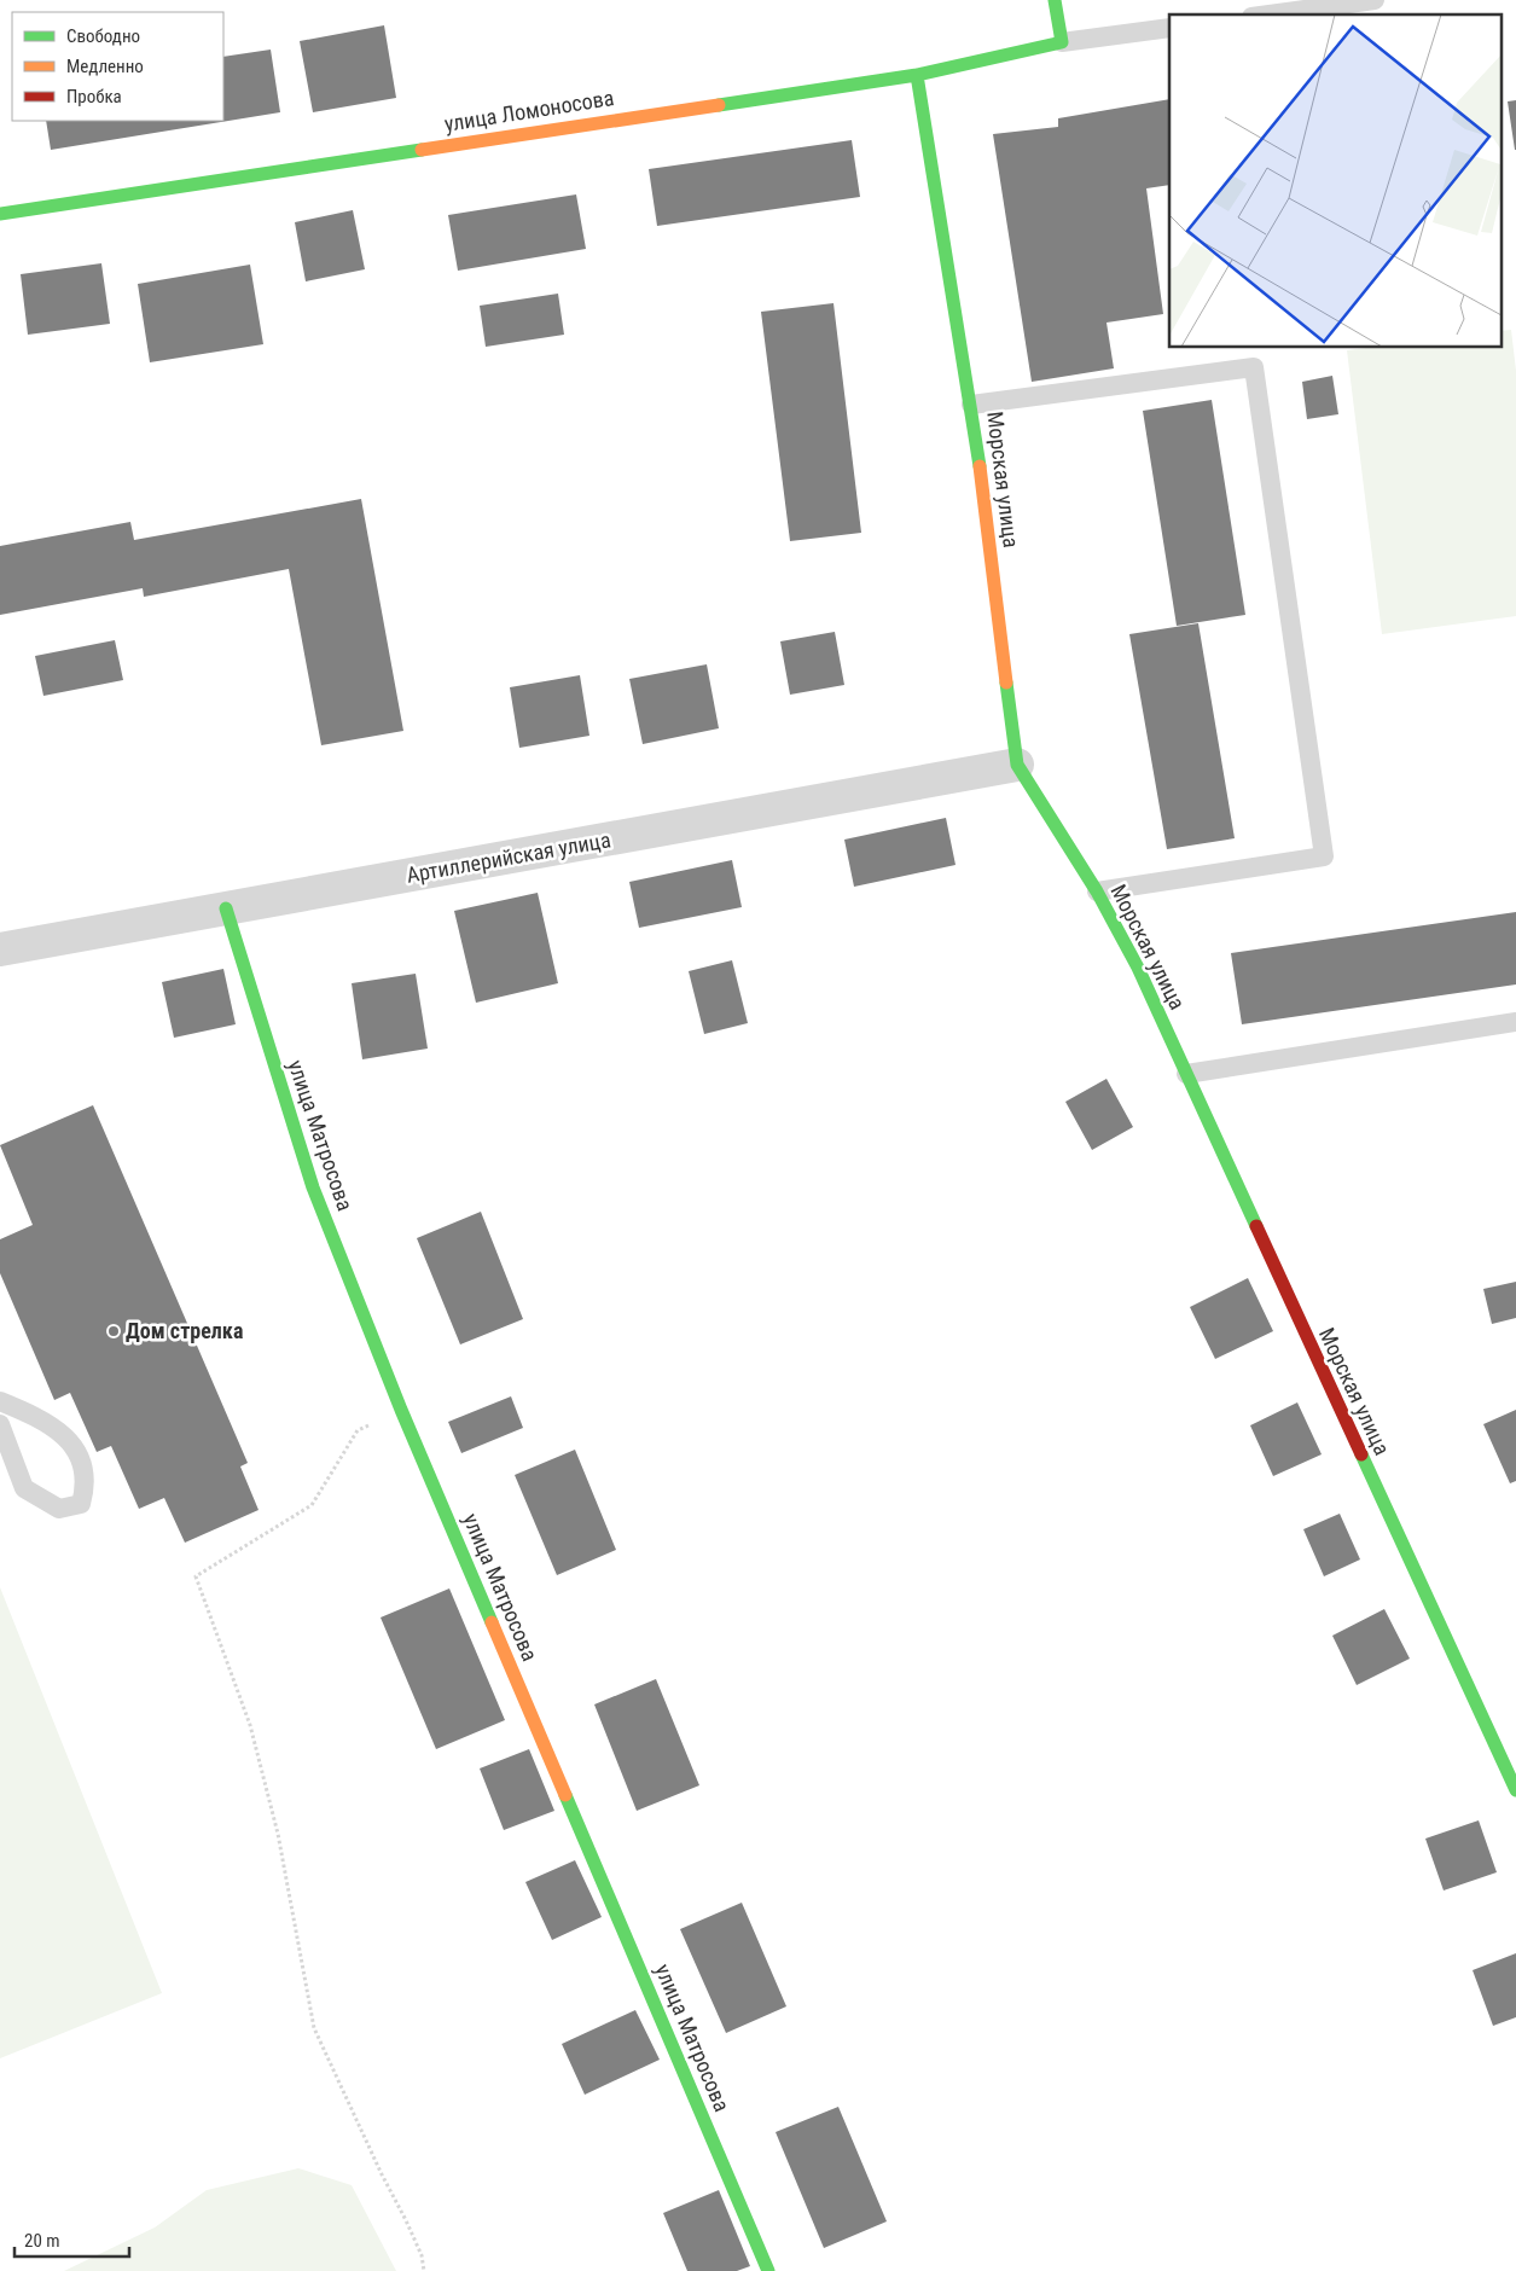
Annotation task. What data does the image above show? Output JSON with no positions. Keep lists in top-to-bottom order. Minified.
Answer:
{"streets":{"street":["улица Ломоносова","Морская улица","Артиллерийская улица","улица Матросова"]},"crossings":[["улица Ломоносова","Морская улица"],["Морская улица","Артиллерийская улица"],["Артиллерийская улица","улица Матросова"]],"places":["Дом стрелка"],"legend":["Свободно","Медленно","Пробка"],"scale_bar":"20 m"}
